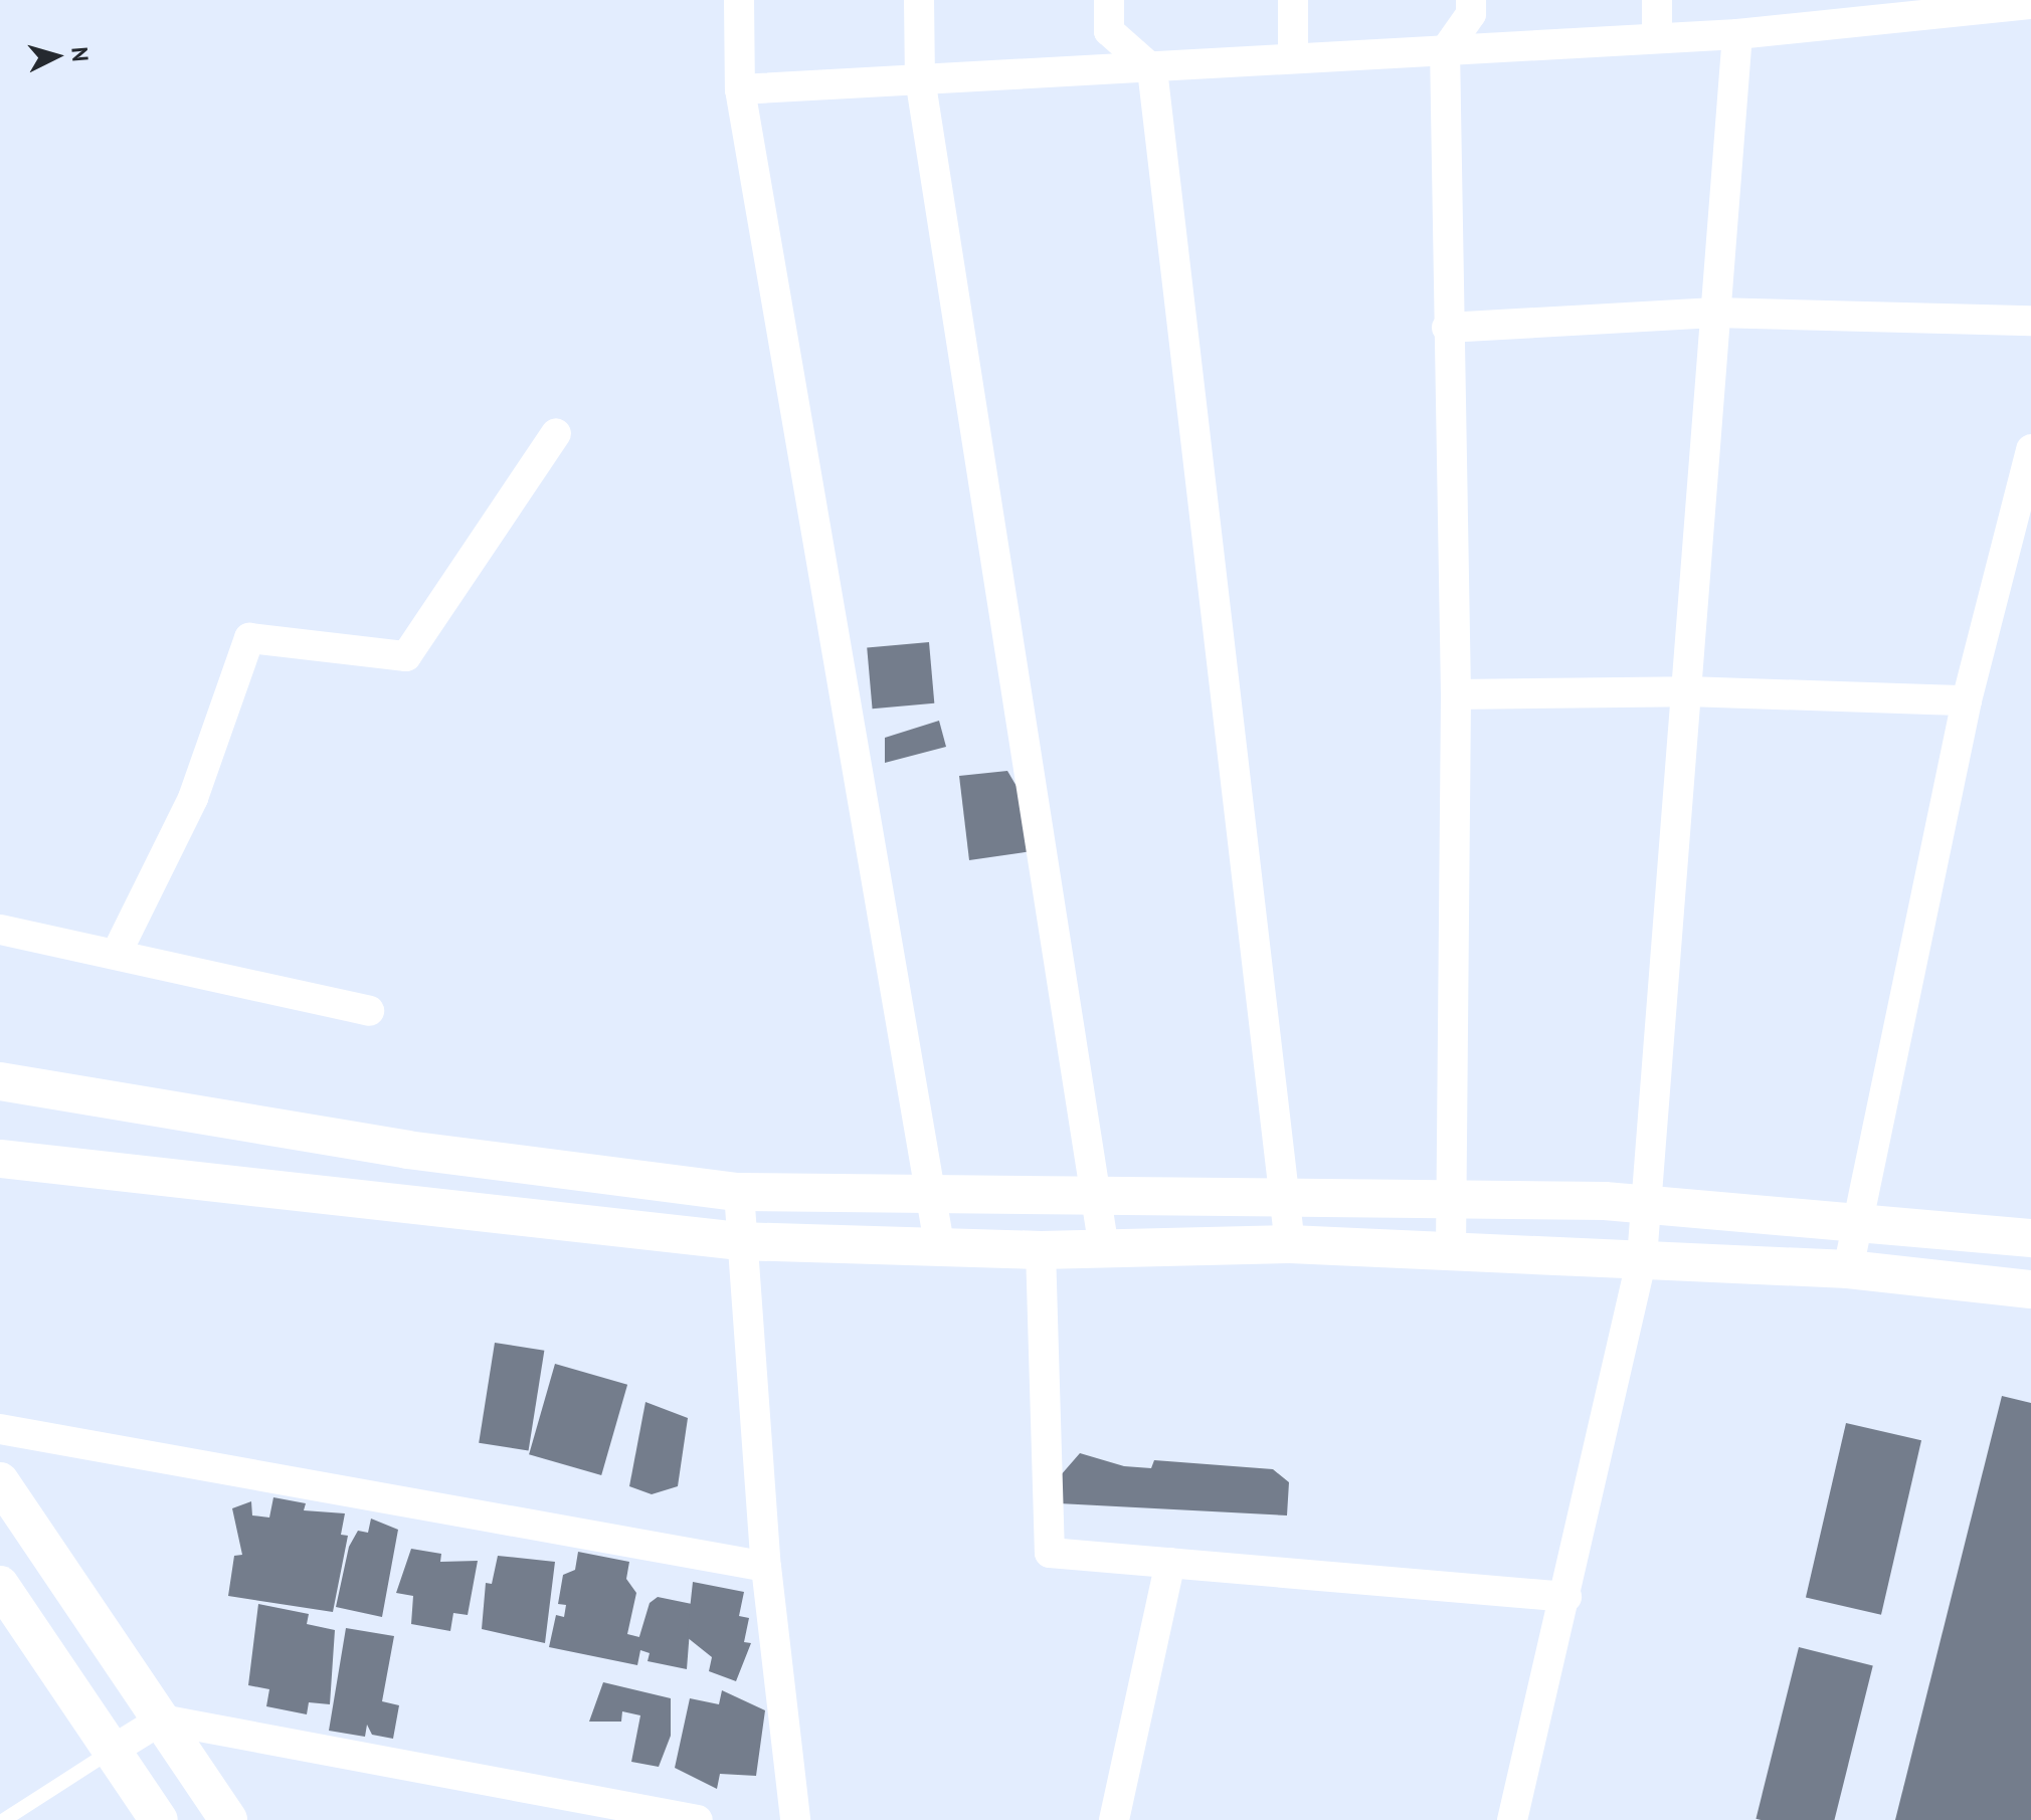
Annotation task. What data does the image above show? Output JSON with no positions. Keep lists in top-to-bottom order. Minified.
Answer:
{"north":"right"}
